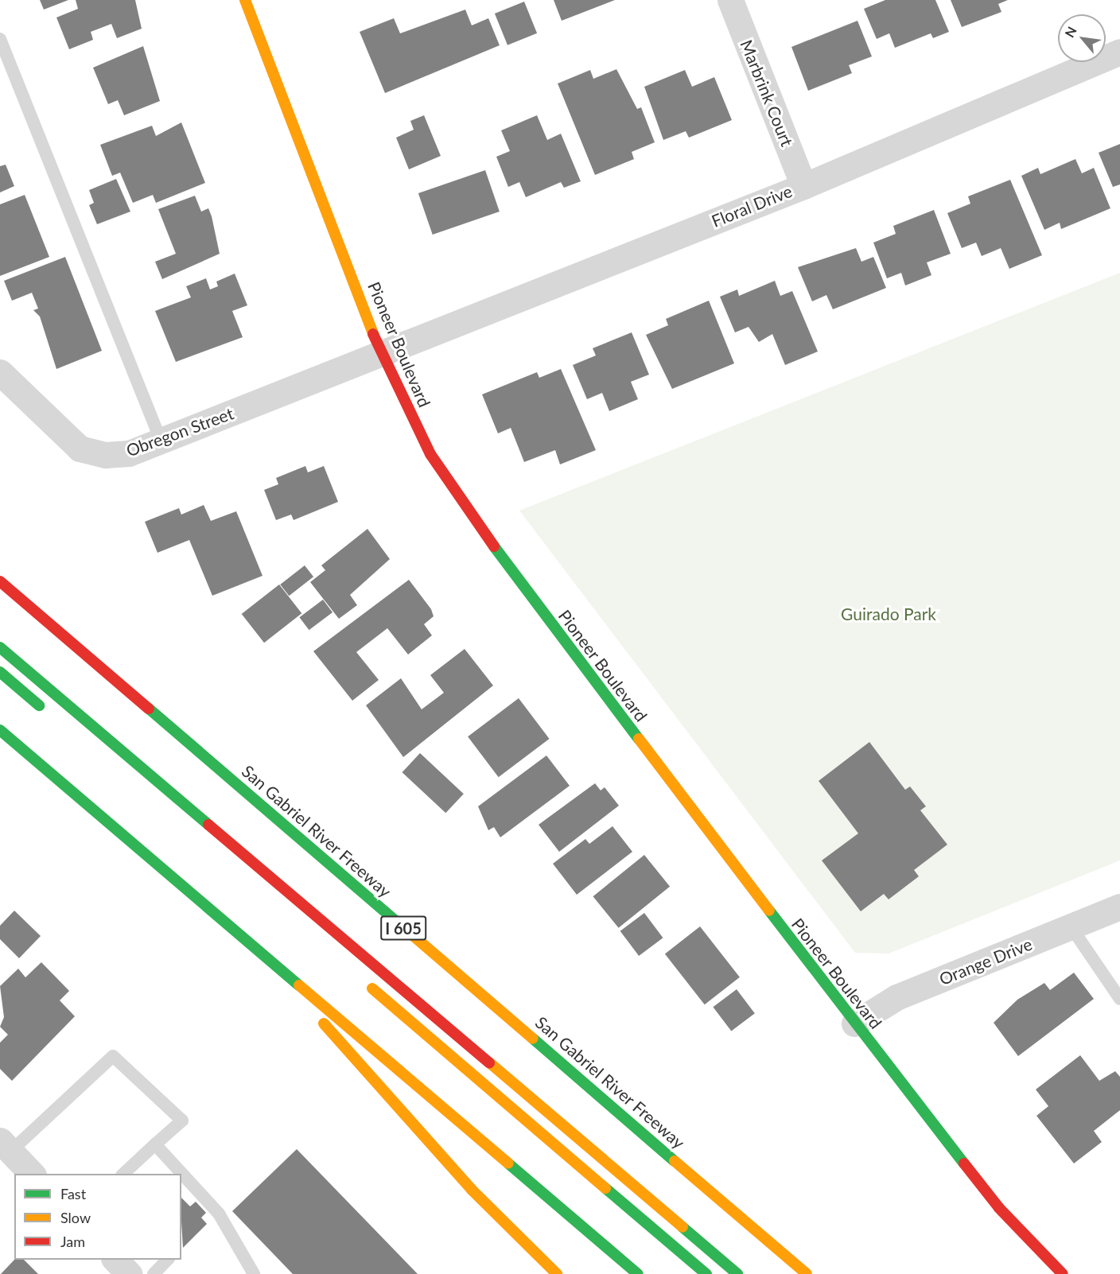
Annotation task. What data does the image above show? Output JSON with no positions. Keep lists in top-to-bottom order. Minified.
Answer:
{"streets":{"main road":["Pioneer Boulevard","San Gabriel River Freeway","I 605"],"street":["Marbrink Court","Floral Drive","Obregon Street","Orange Drive"]},"crossings":[["Marbrink Court","Floral Drive"],["Floral Drive","Pioneer Boulevard"],["Floral Drive","Obregon Street"],["Pioneer Boulevard","Obregon Street"],["Pioneer Boulevard","Orange Drive"]],"parks":["Guirado Park"],"legend":["Fast","Slow","Jam"],"north":"top left"}
